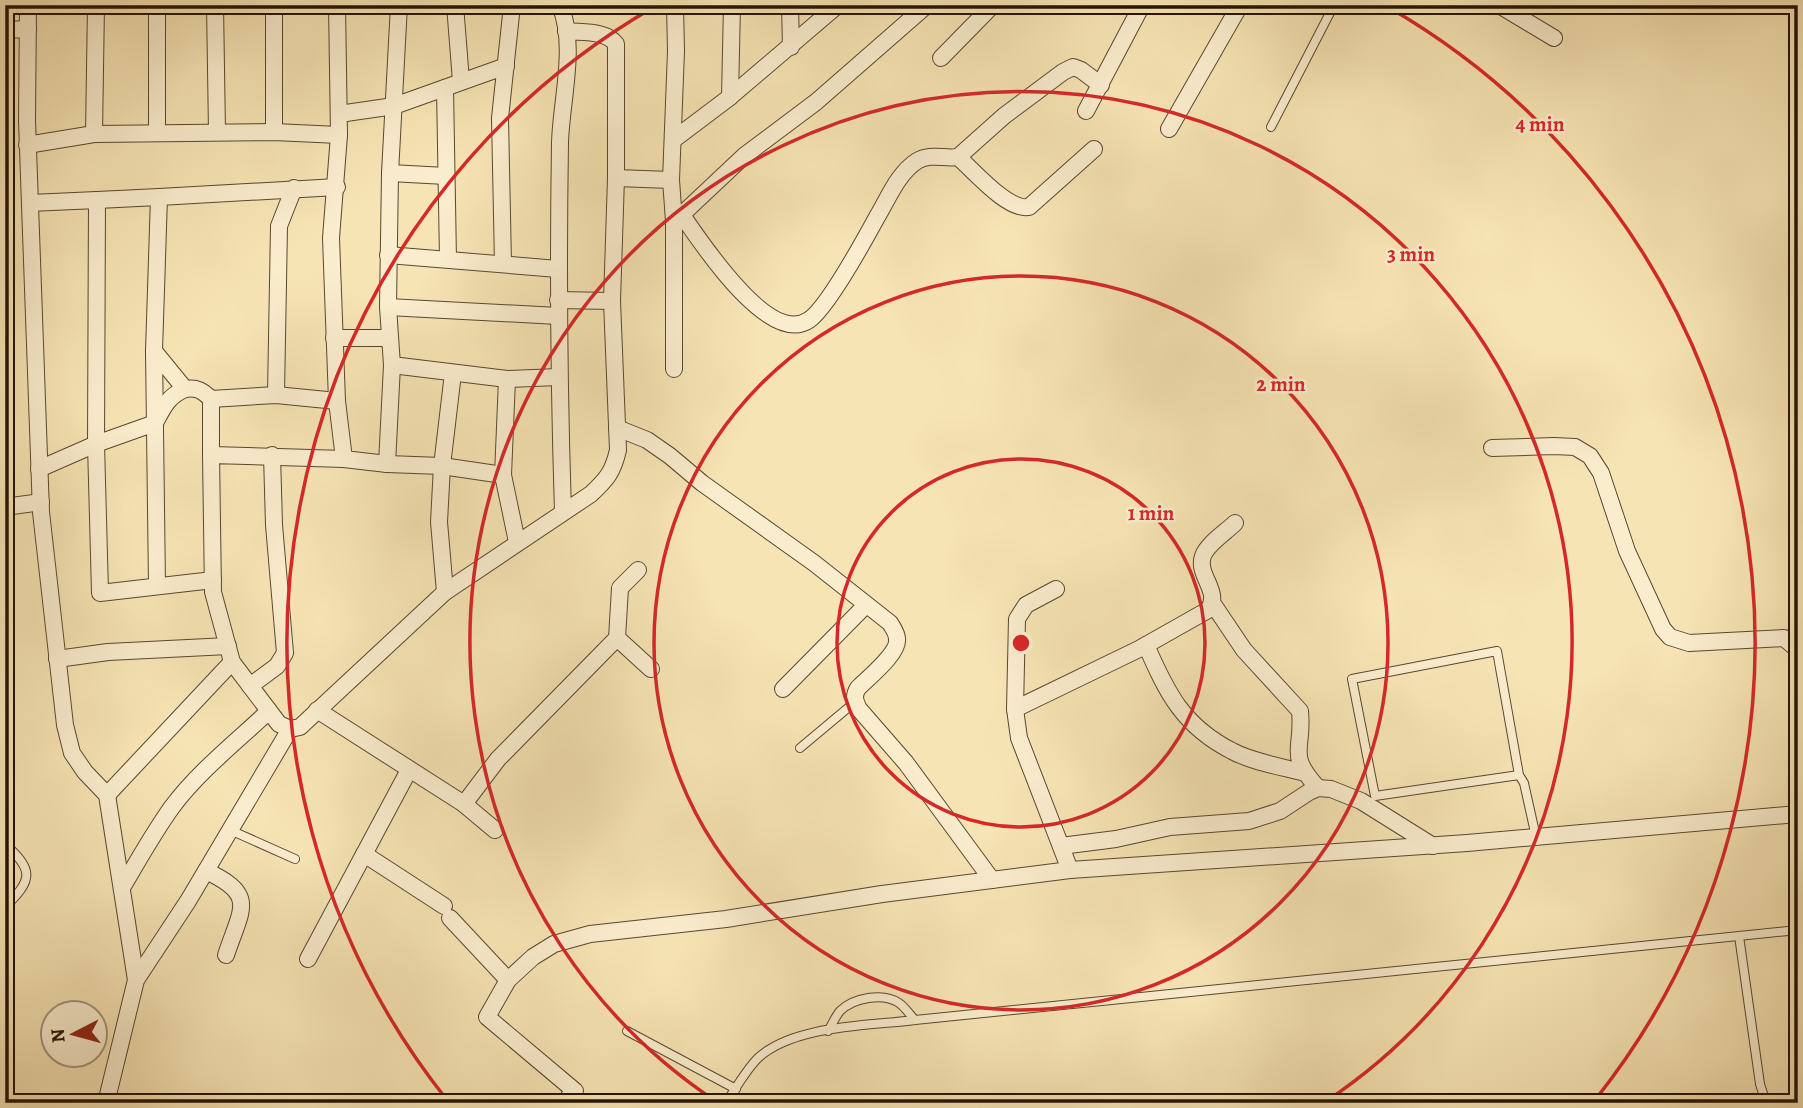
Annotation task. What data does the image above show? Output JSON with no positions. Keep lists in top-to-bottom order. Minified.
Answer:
{"north":"left","rings":["4 min","3 min","2 min","1 min"]}
